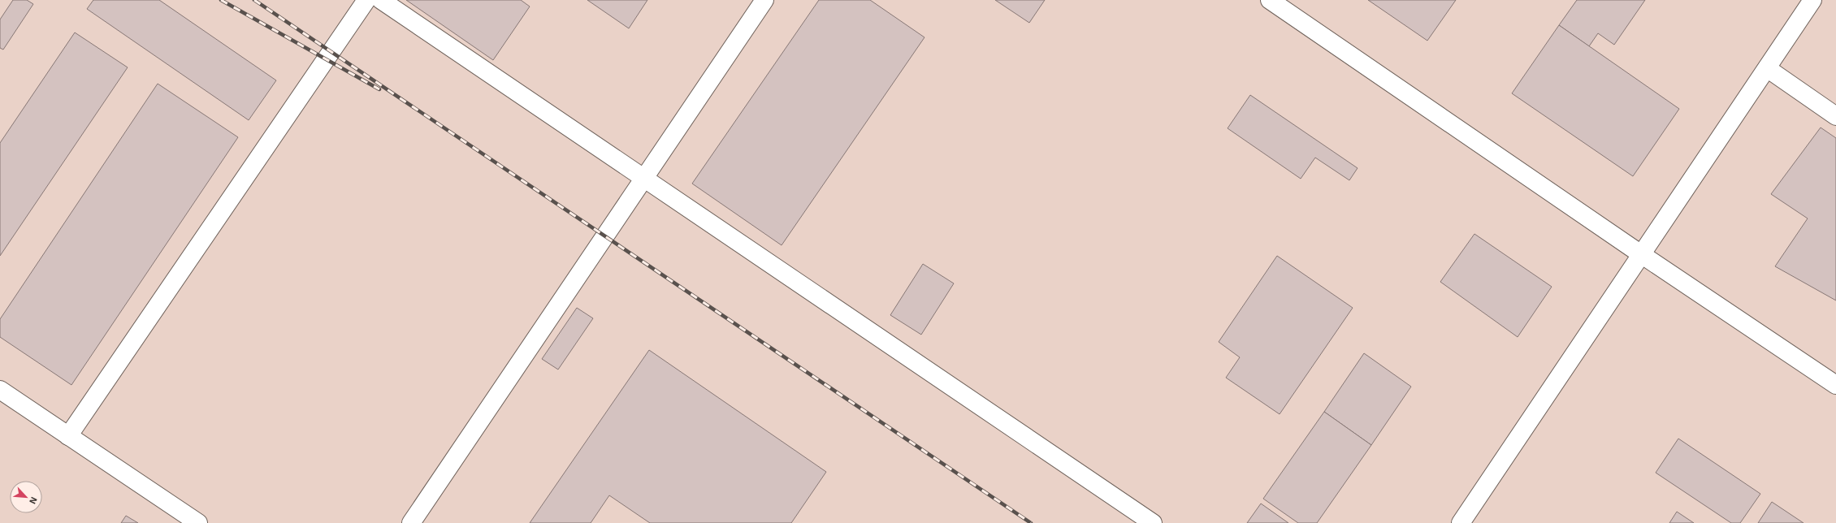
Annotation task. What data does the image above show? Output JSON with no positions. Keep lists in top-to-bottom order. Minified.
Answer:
{"north":"bottom right"}
